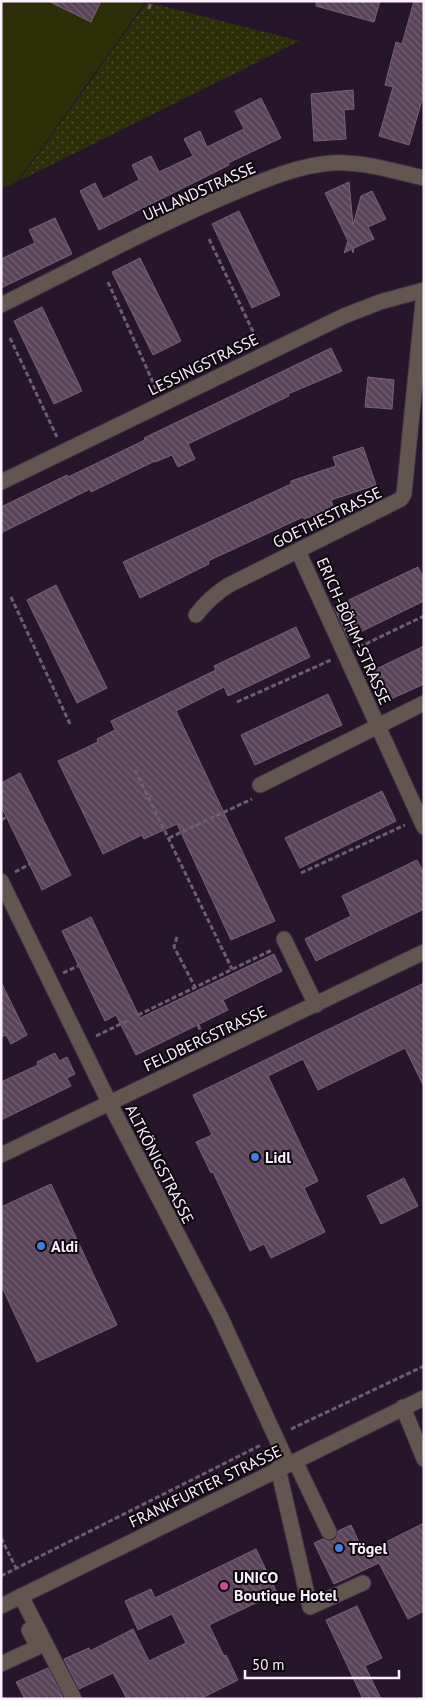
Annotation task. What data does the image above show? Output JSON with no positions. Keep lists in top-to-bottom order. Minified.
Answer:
{"streets":{"street":["UHLANDSTRASSE","LESSINGSTRASSE","GOETHESTRASSE","ERICH-BÖHM-STRASSE","FELDBERGSTRASSE","ALTKÖNIGSTRASSE","FRANKFURTER STRASSE"]},"crossings":[["LESSINGSTRASSE","GOETHESTRASSE"],["GOETHESTRASSE","ERICH-BÖHM-STRASSE"],["FELDBERGSTRASSE","ALTKÖNIGSTRASSE"],["ALTKÖNIGSTRASSE","FRANKFURTER STRASSE"]],"places":["Lidl","Aldi","Tögel","UNICO Boutique Hotel"],"scale_bar":"50 m"}
